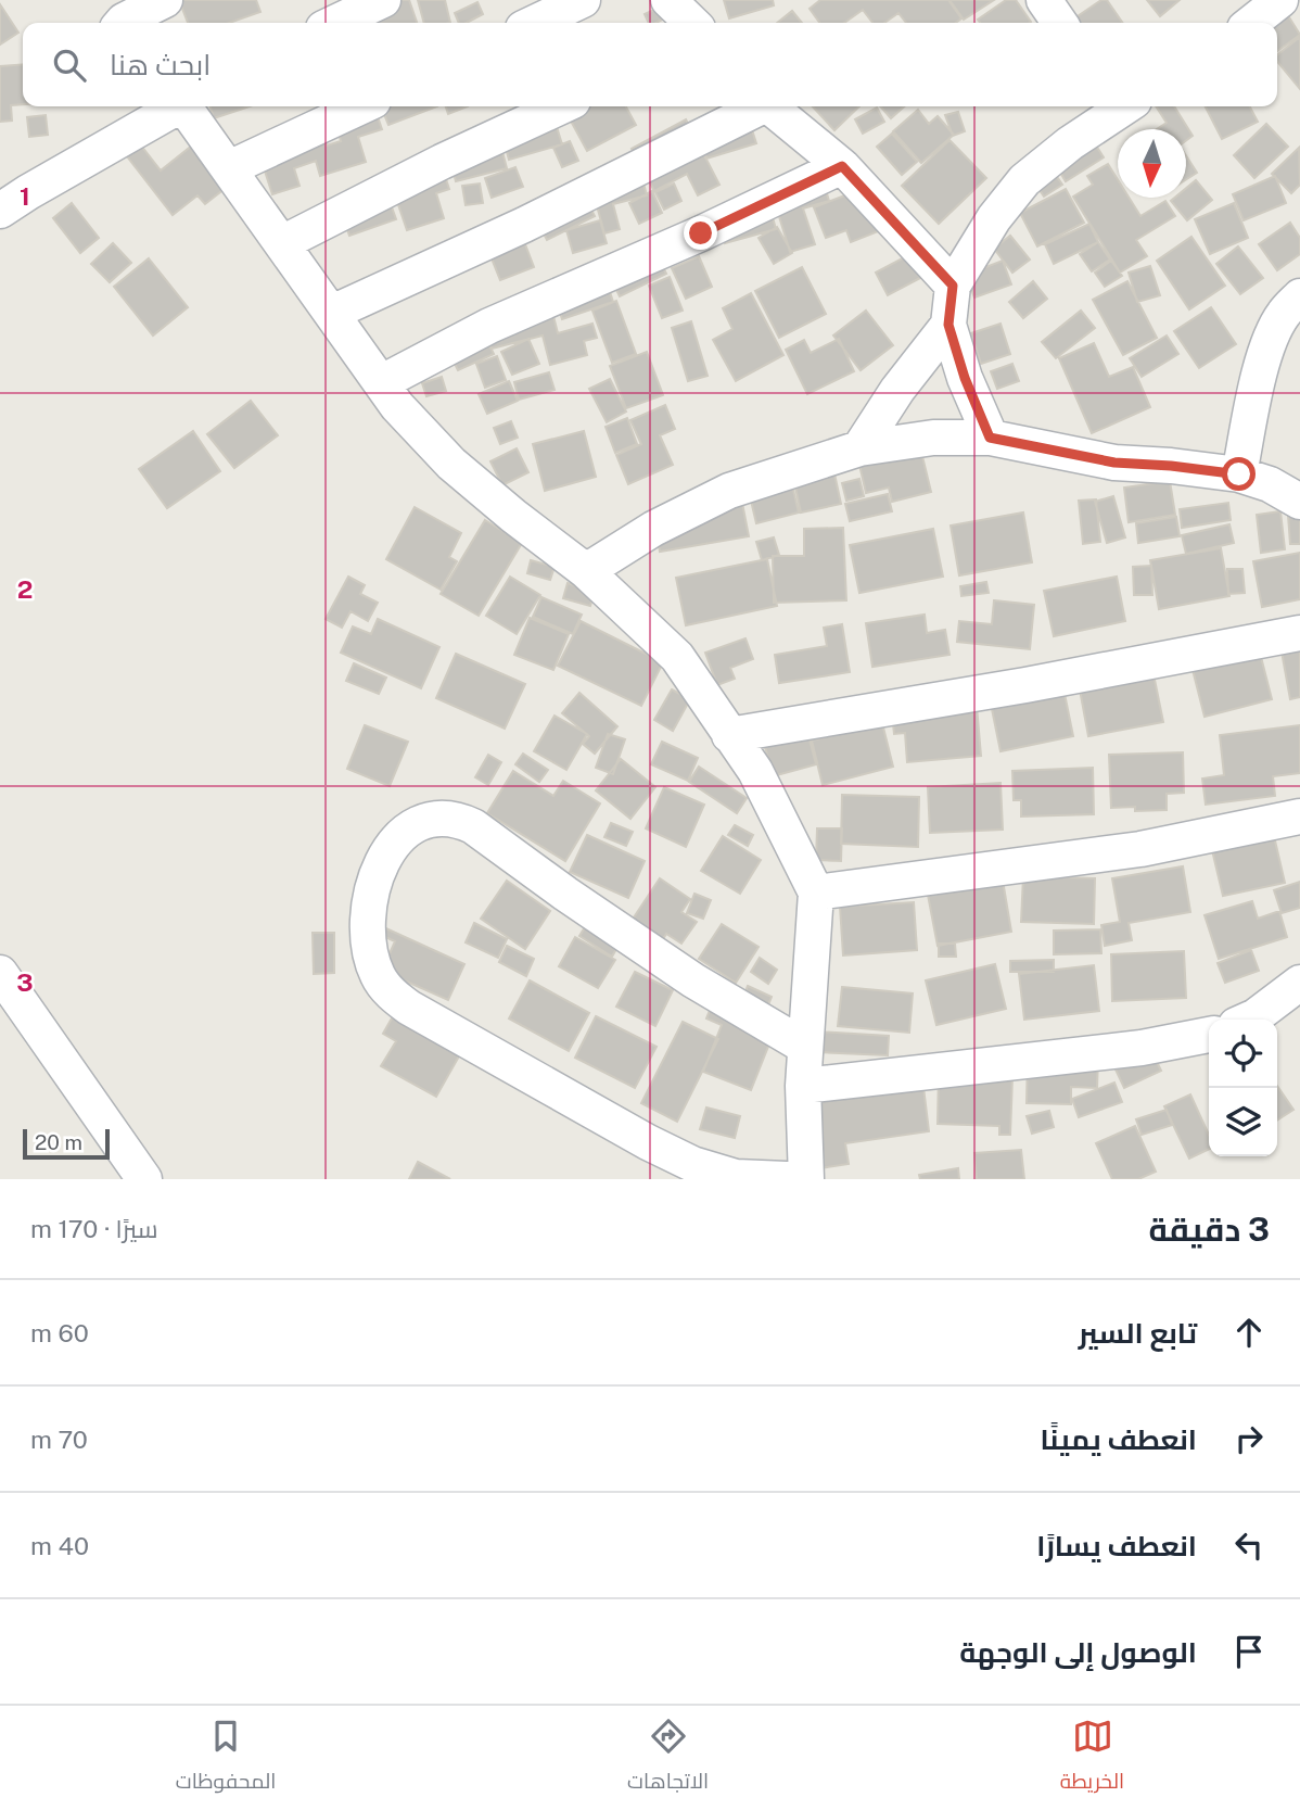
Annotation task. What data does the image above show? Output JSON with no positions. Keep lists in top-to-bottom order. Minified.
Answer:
{"scale_bar":"20 m","north":"bottom","page":{"search":"ابحث هنا","scale":"20 m","heading":["3 دقيقة","سيرًا · 170 m"],"list":[["تابع السير","60 m"],["انعطف يمينًا","70 m"],["انعطف يسارًا","40 m"],"الوصول إلى الوجهة"],"nav":["الخريطة","الاتجاهات","المحفوظات"]},"grid":{"rows":["1","2","3"]}}
